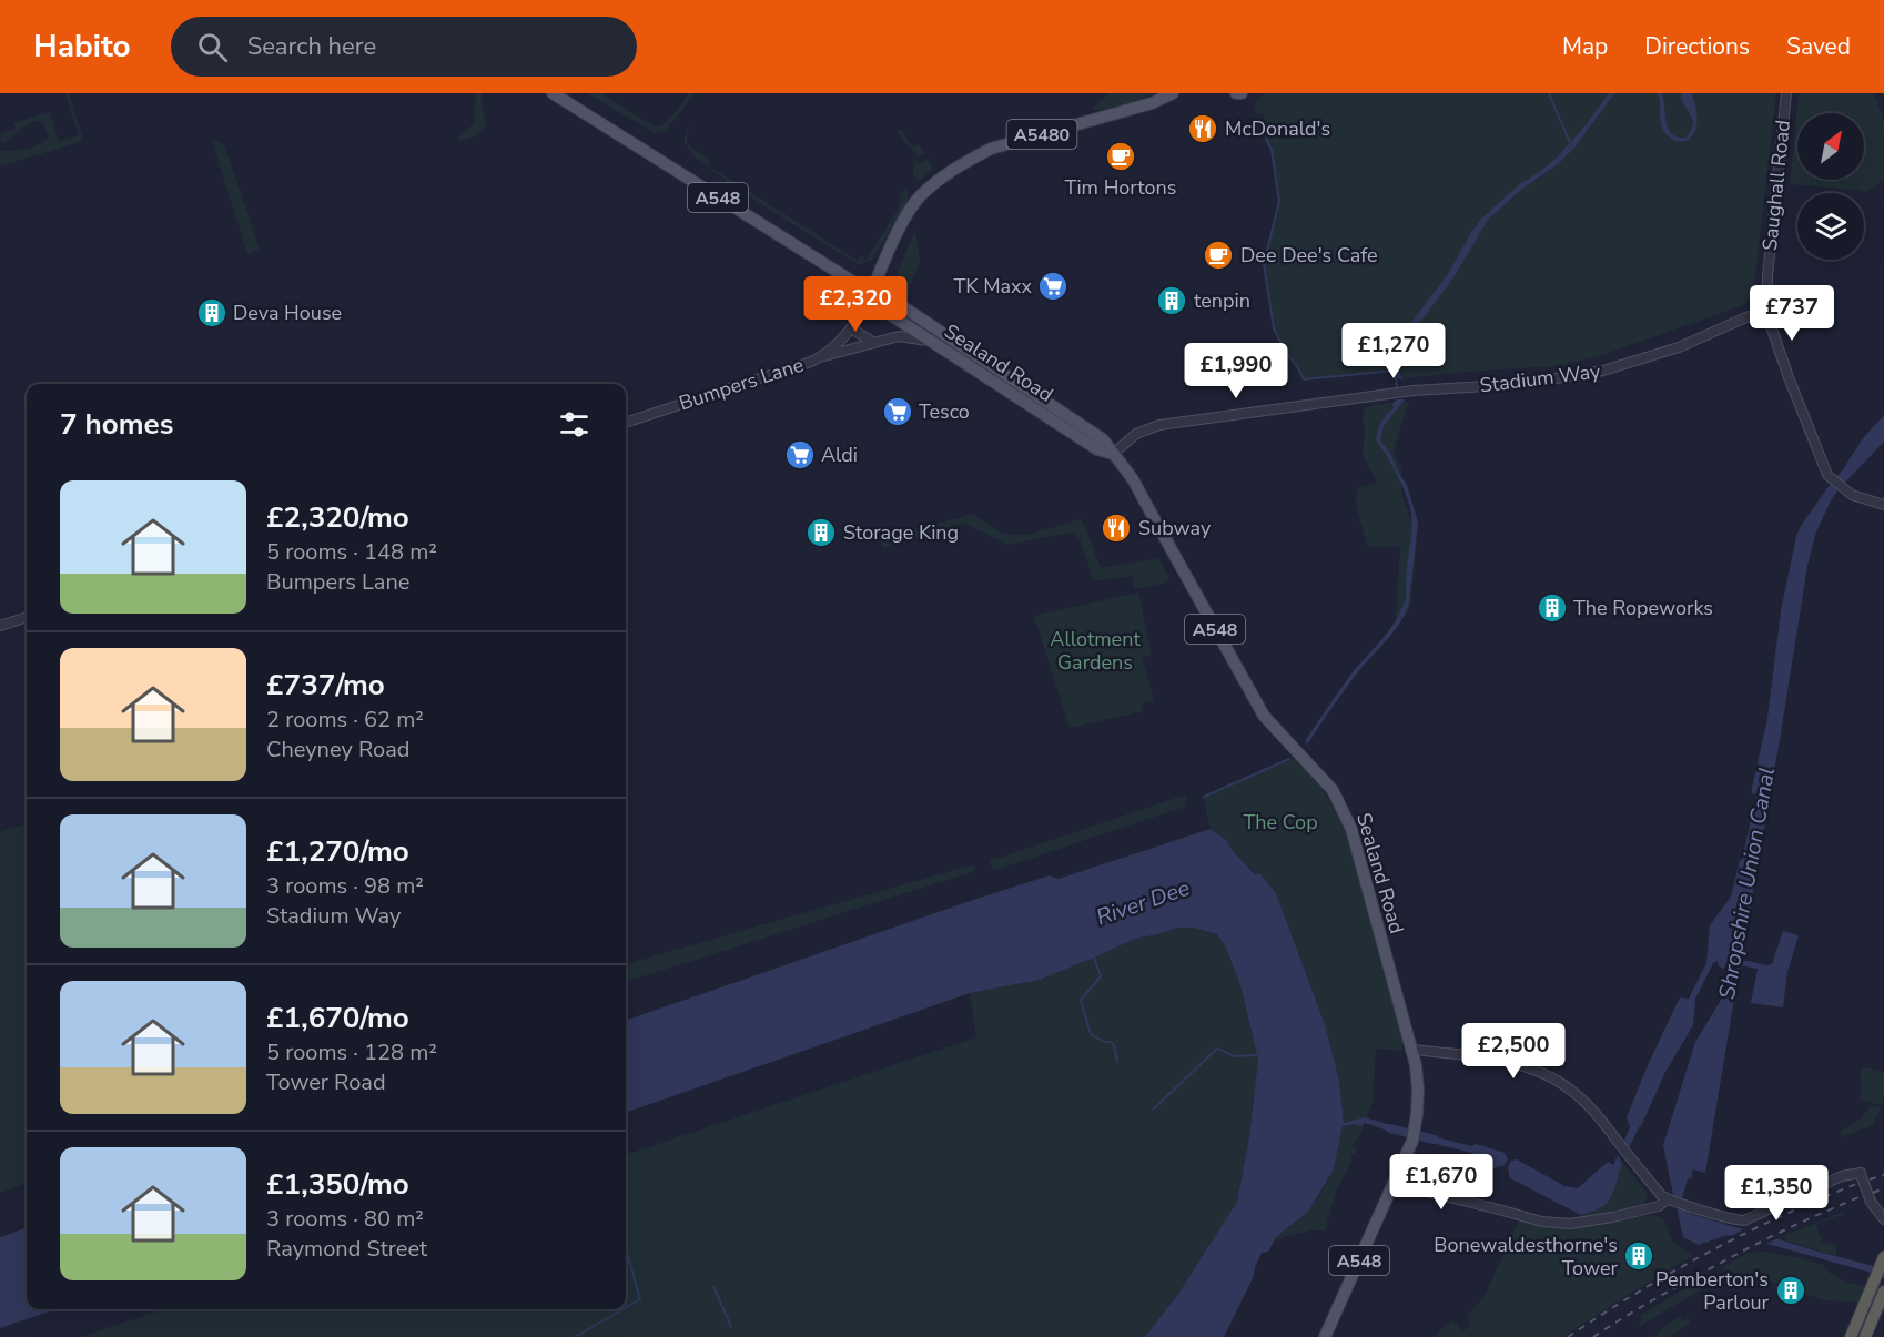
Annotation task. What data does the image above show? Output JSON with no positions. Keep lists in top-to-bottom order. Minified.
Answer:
{"streets":{"main road":["A5480","A548","Sealand Road"],"street":["Saughall Road","Stadium Way","Bumpers Lane"]},"crossings":[["A5480","Sealand Road"],["A5480","Bumpers Lane"],["Saughall Road","Stadium Way"],["A548","Sealand Road"],["Sealand Road","Stadium Way"],["Sealand Road","Bumpers Lane"]],"water":["Shropshire Union Canal","River Dee"],"parks":["Allotment Gardens","The Cop"],"places":{"restaurant":["McDonald's","Subway"],"cafe":["Tim Hortons","Dee Dee's Cafe"],"supermarket":["TK Maxx","Tesco","Aldi"],"building":["tenpin","Deva House","Storage King","The Ropeworks","Bonewaldesthorne's Tower","Pemberton's Parlour"]},"north":"top right","page":{"header":"Habito","search":"Search here","nav":["Map","Directions","Saved"],"price":["£2,320","£737","£1,270","£1,990","£2,500","£1,670","£1,350"],"heading":"7 homes","list":[{"name":"£2,320/mo","note":"5 rooms · 148 m² · Bumpers Lane"},{"name":"£737/mo","note":"2 rooms · 62 m² · Cheyney Road"},{"name":"£1,270/mo","note":"3 rooms · 98 m² · Stadium Way"},{"name":"£1,670/mo","note":"5 rooms · 128 m² · Tower Road"},{"name":"£1,350/mo","note":"3 rooms · 80 m² · Raymond Street"}]}}
